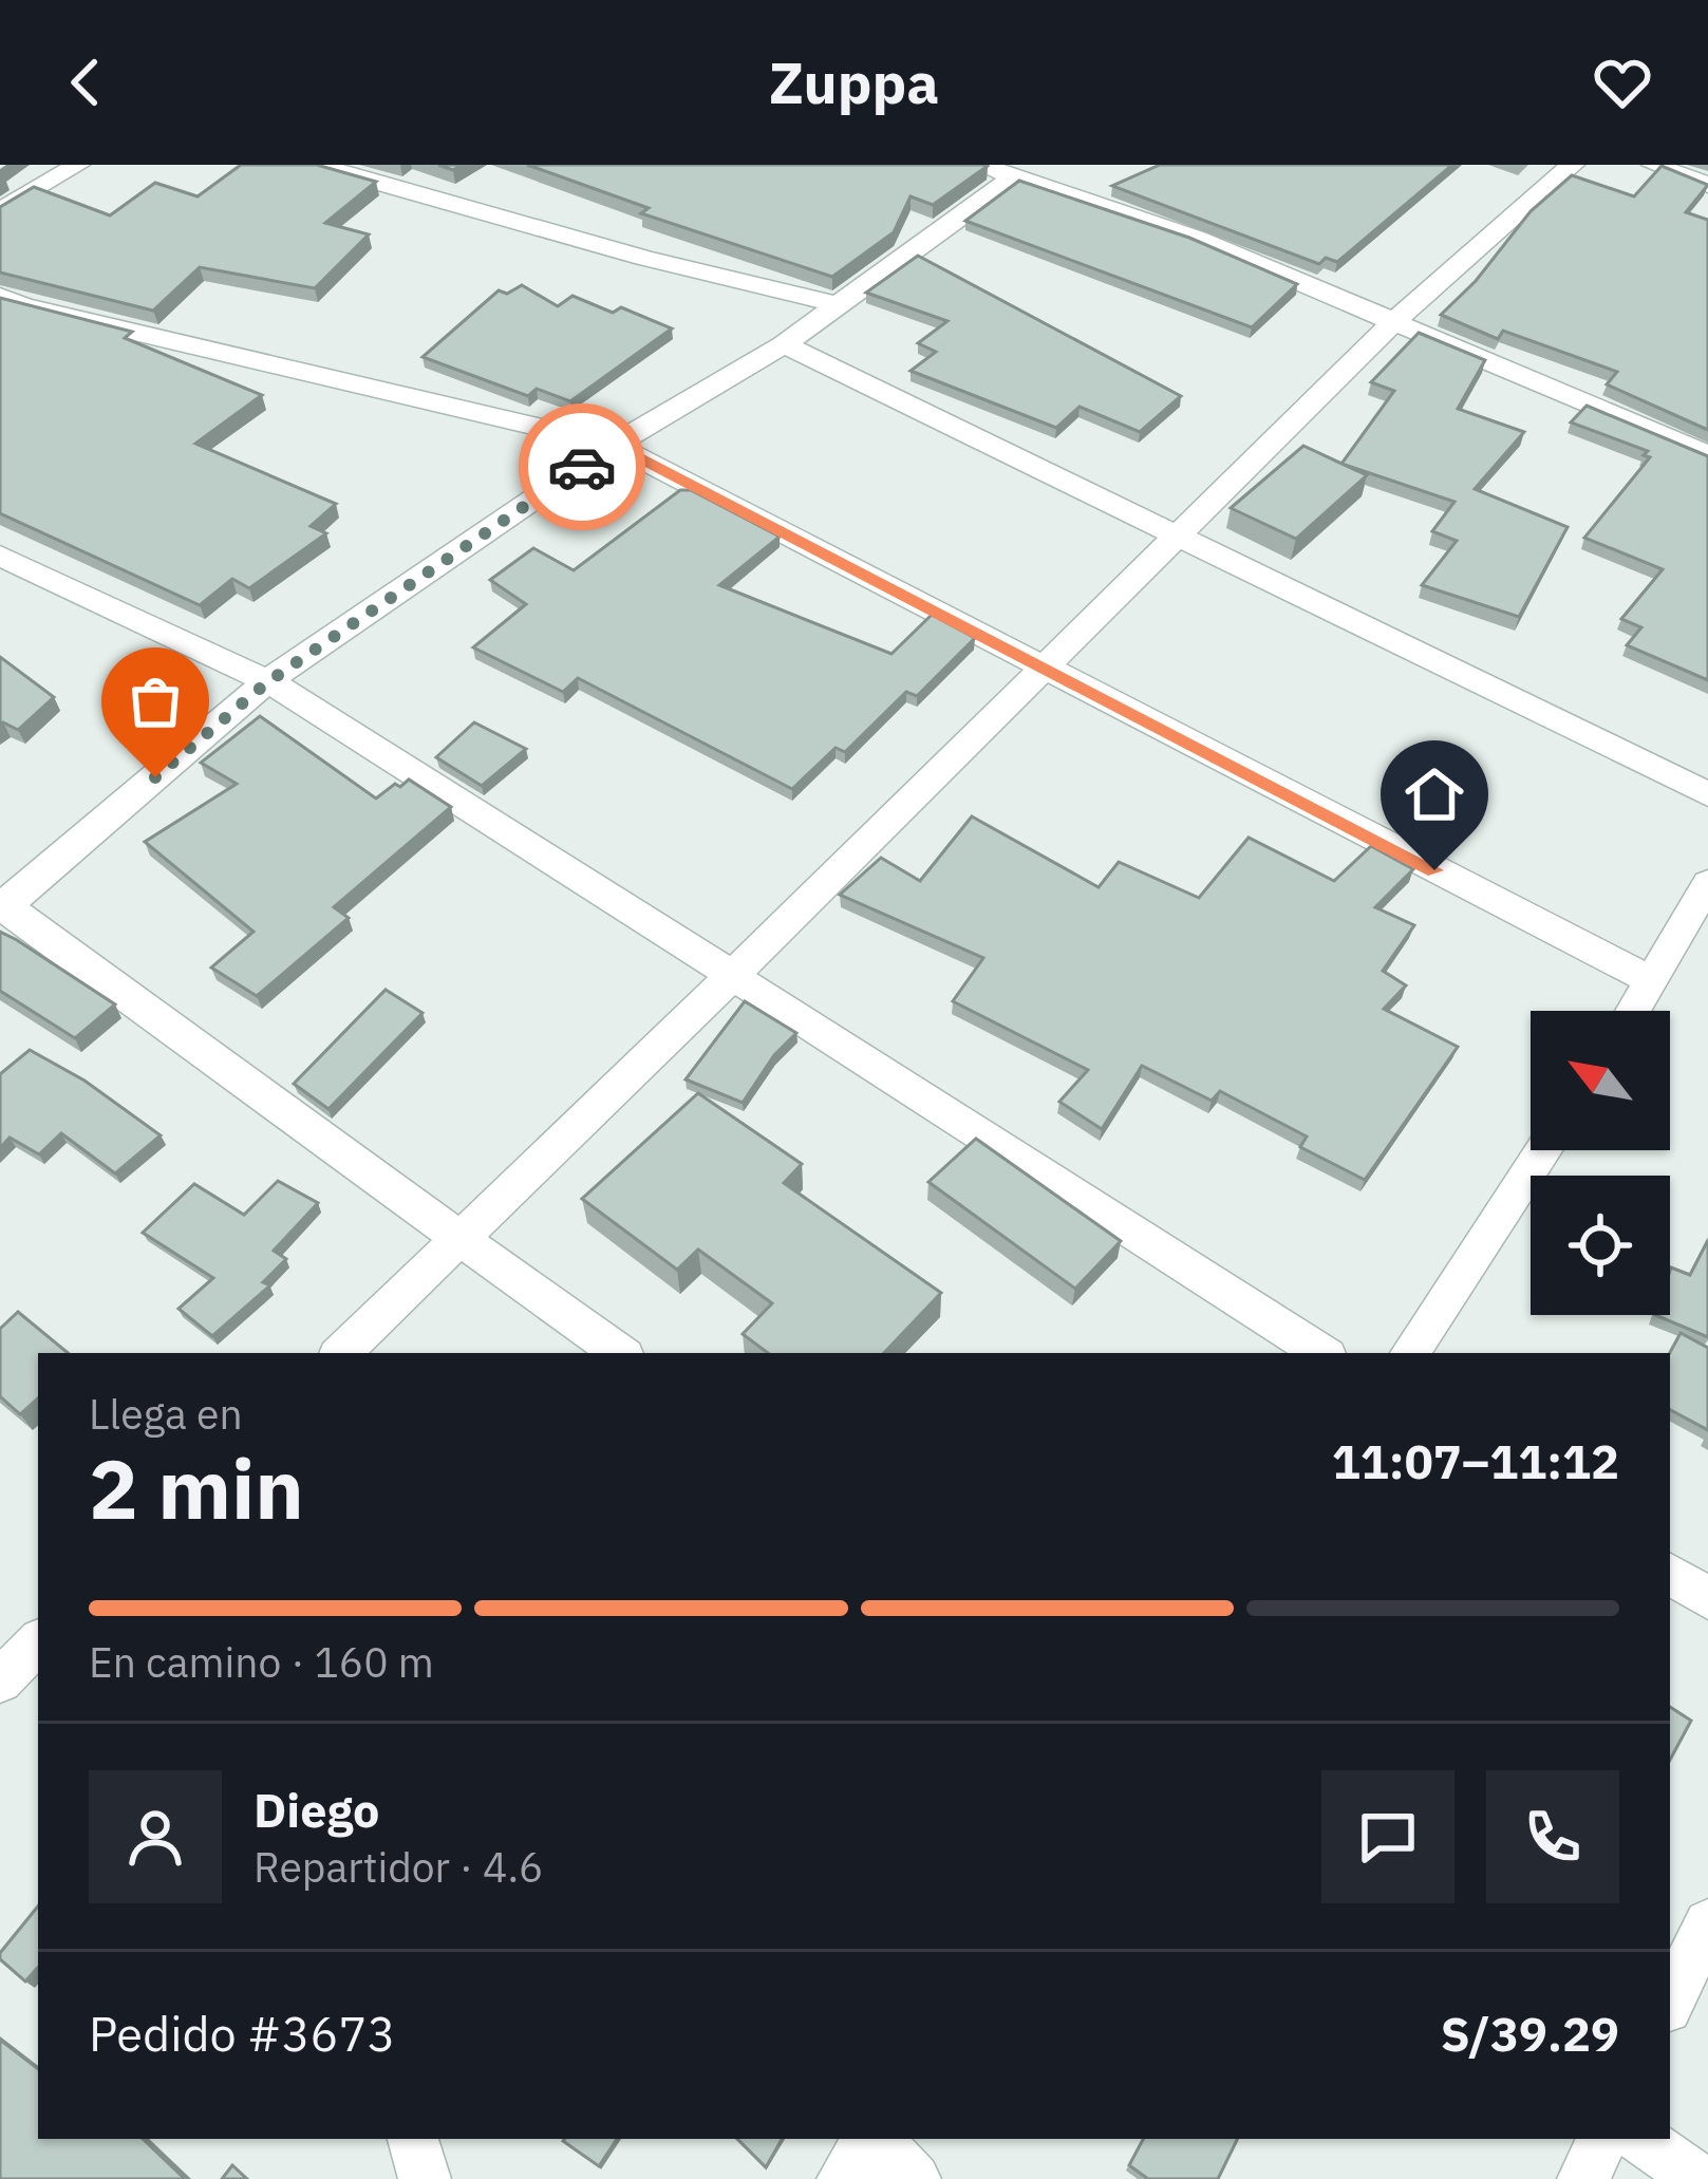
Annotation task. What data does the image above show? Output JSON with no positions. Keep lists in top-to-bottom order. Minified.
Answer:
{"north":"top left","page":{"header":"Zuppa","heading":["2 min","Llega en","11:07–11:12"],"panel":["Diego","Repartidor · 4.6","Pedido #3673","S/39.29"],"bar":"En camino · 160 m"}}
